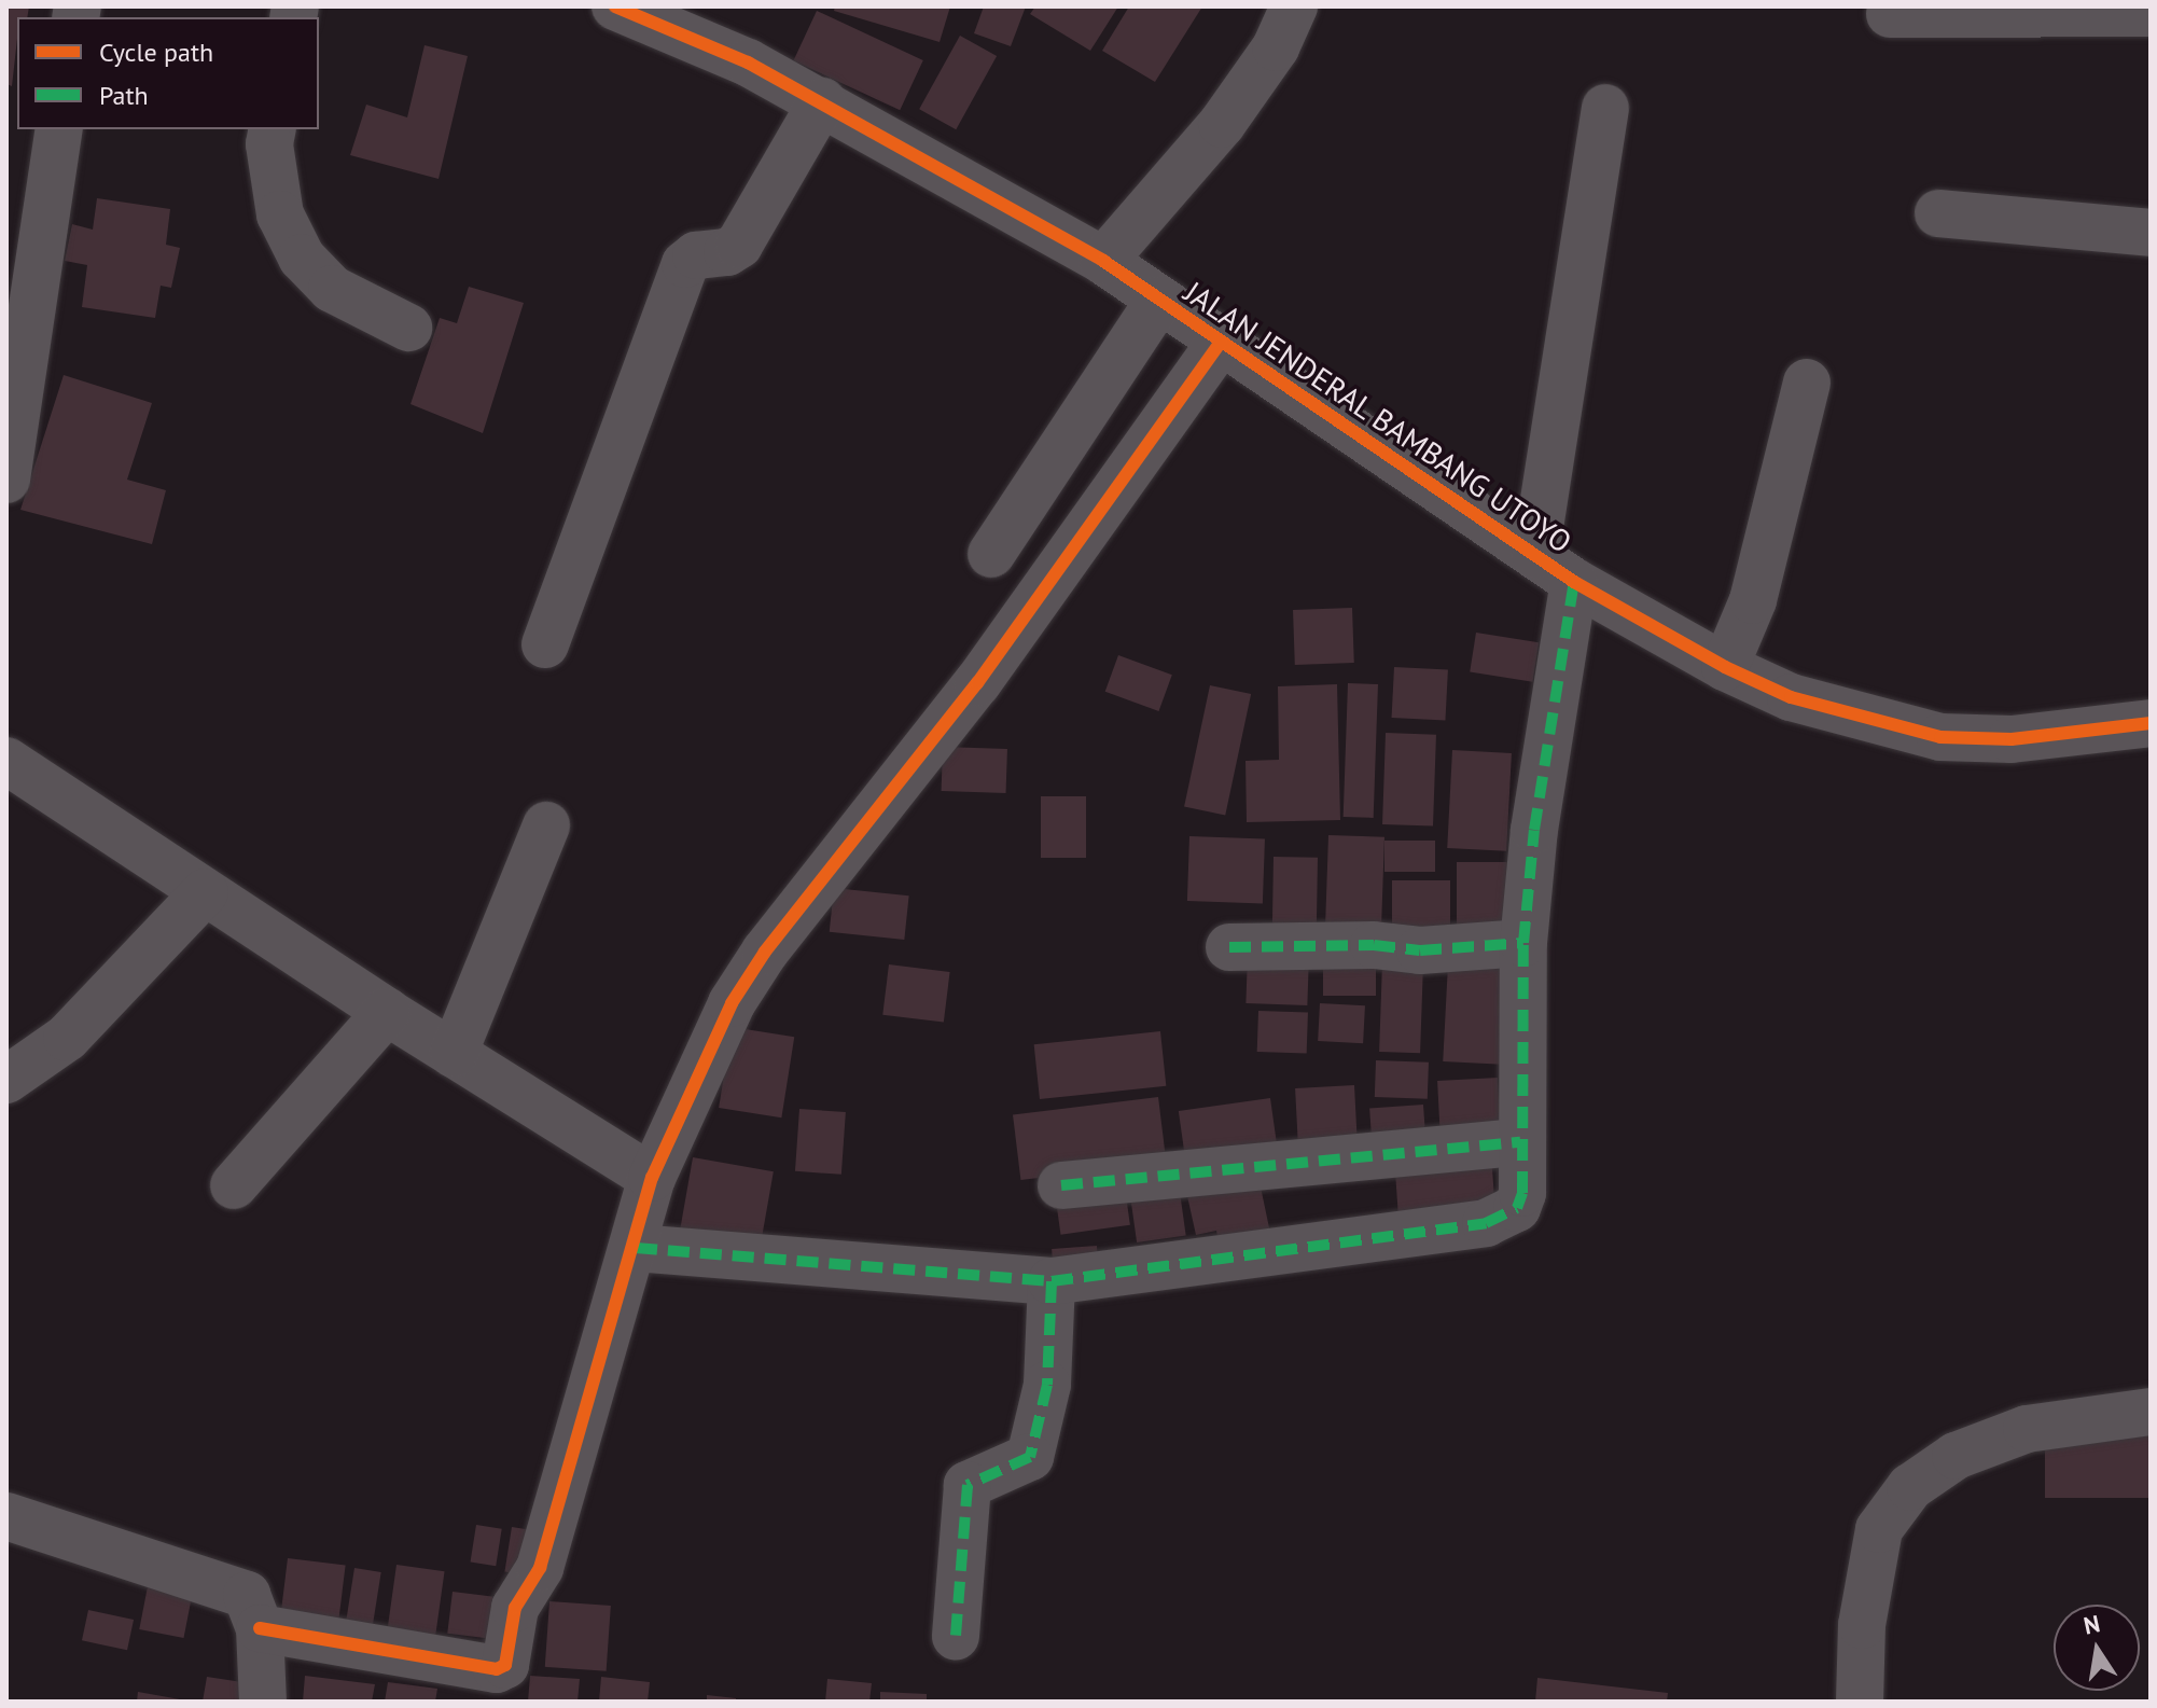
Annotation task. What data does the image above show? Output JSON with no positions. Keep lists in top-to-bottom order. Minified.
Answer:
{"streets":{"street":["JALAN JENDERAL BAMBANG UTOYO"]},"legend":["Cycle path","Path"],"north":"top"}
